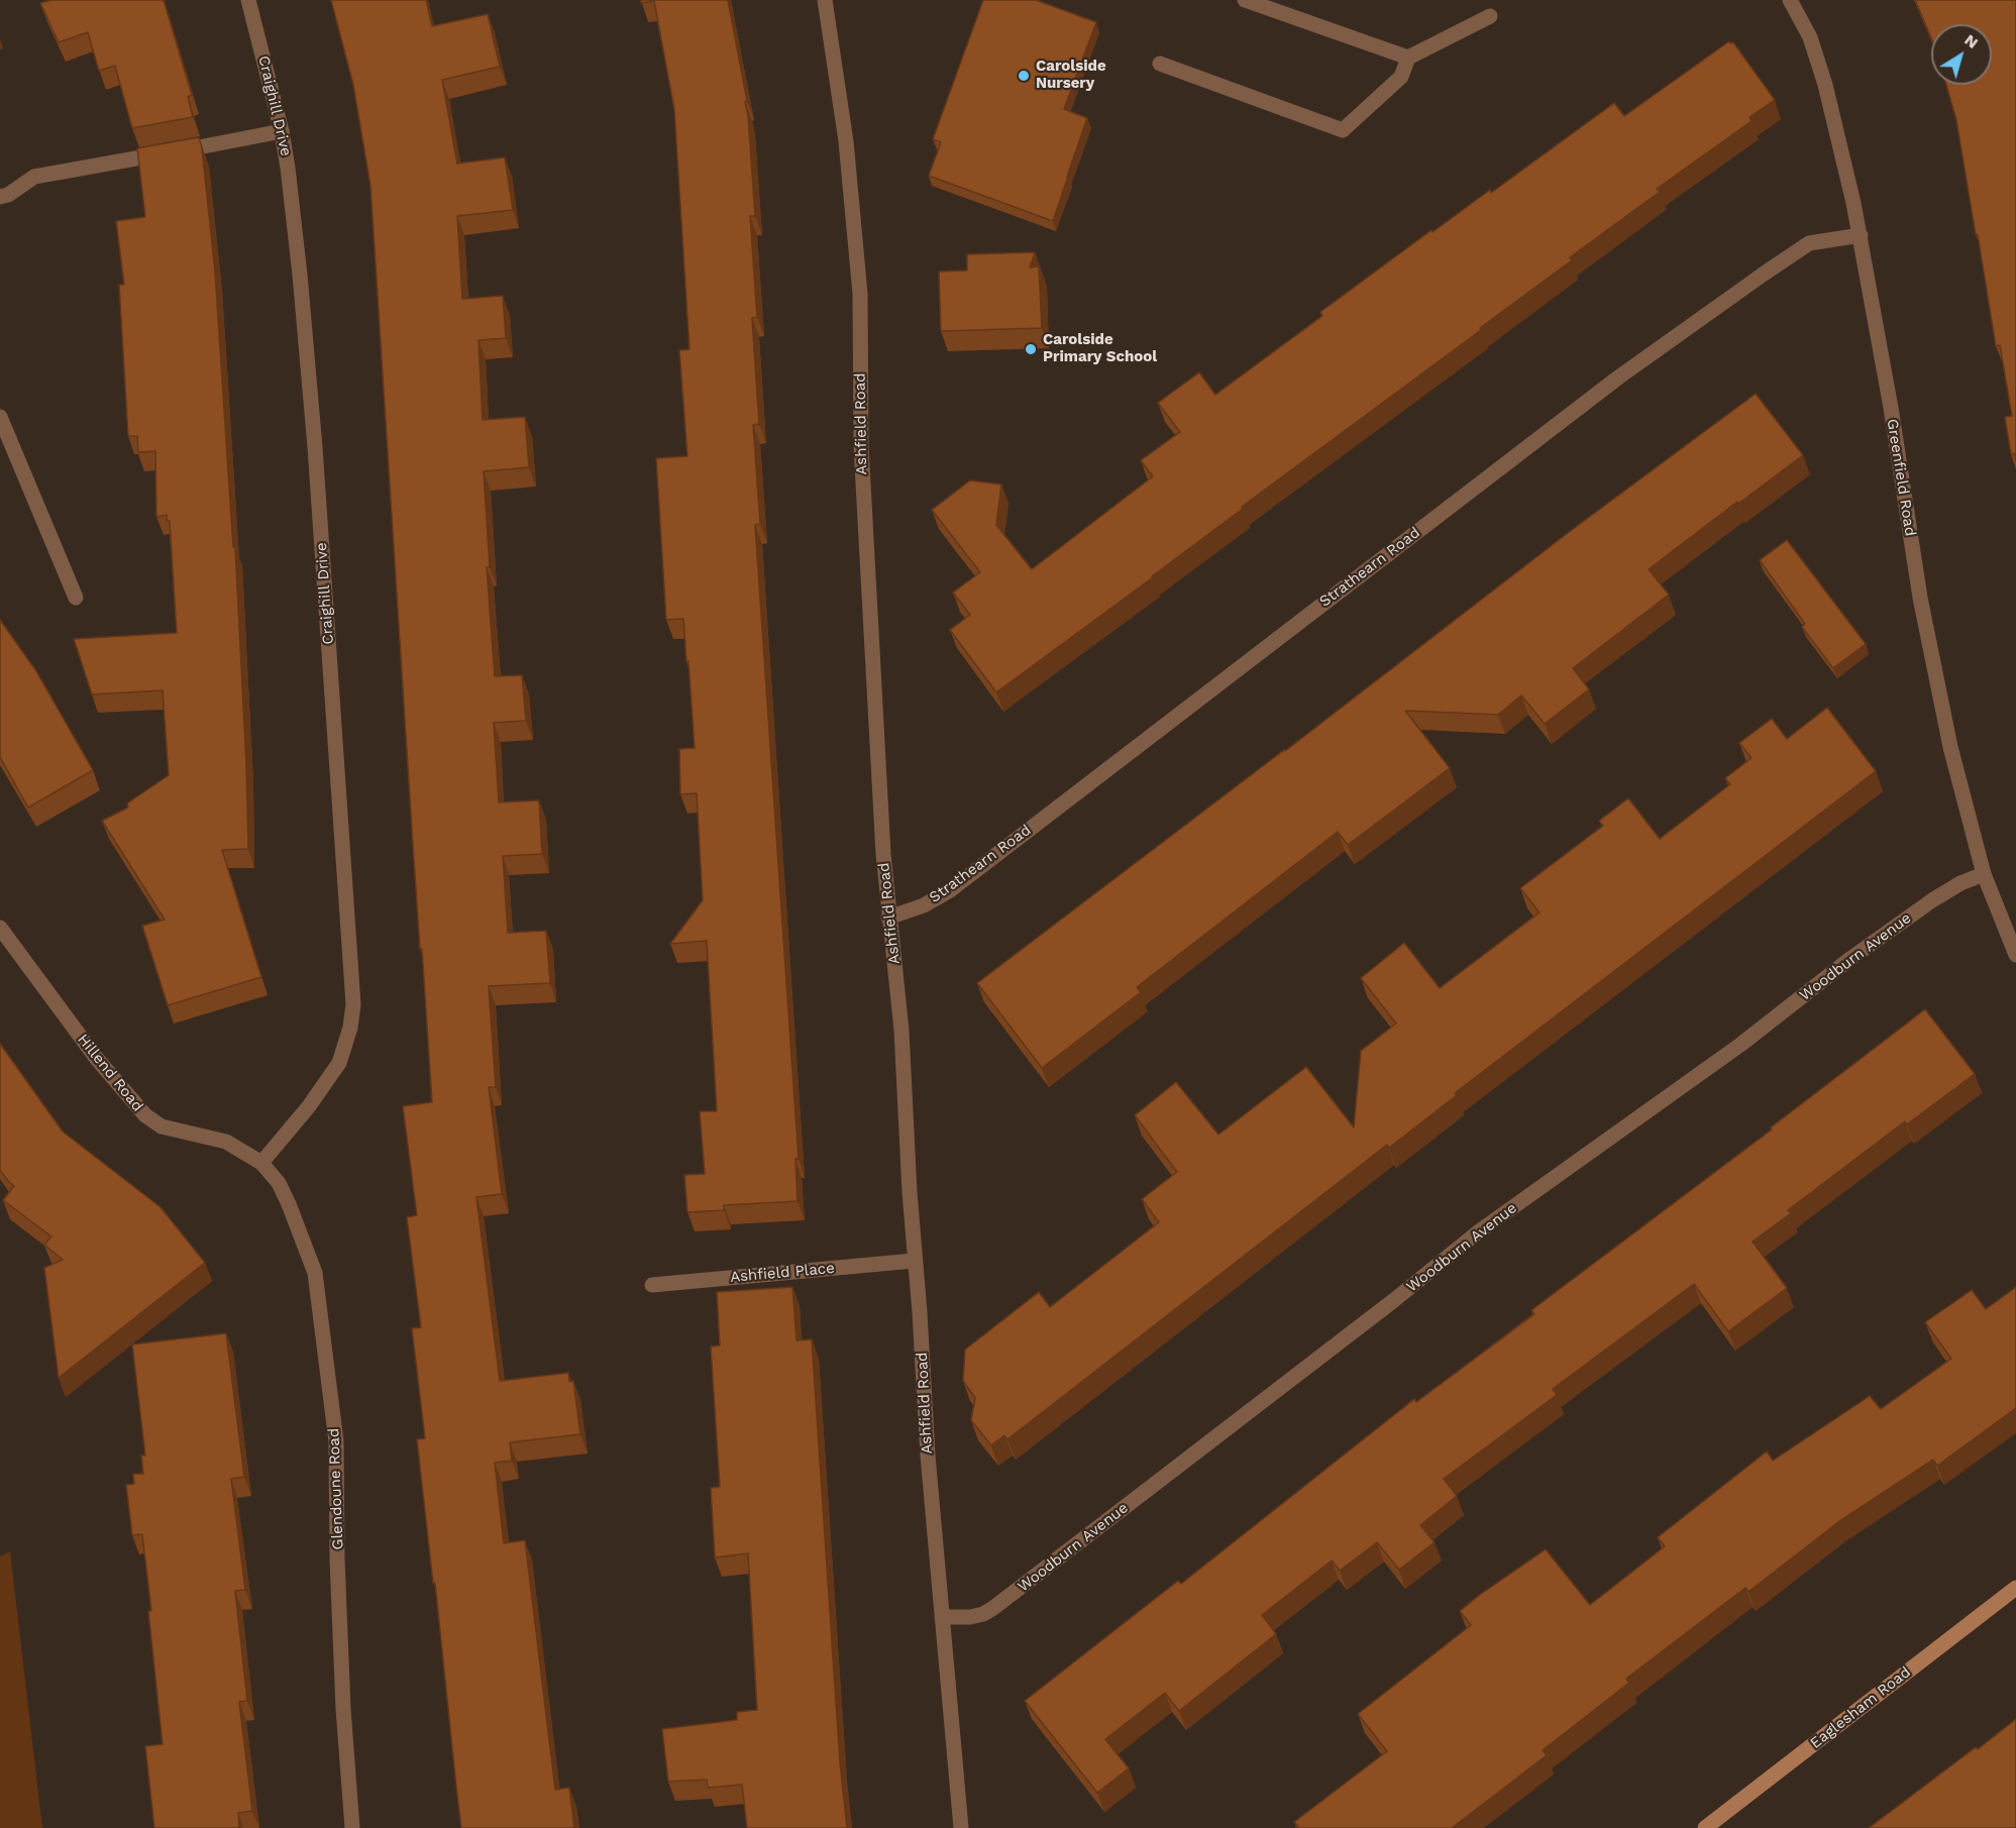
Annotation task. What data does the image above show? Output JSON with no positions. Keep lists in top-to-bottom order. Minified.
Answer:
{"streets":{"main road":["Eaglesham Road"],"street":["Craighill Drive","Ashfield Road","Greenfield Road","Strathearn Road","Woodburn Avenue","Hillend Road","Ashfield Place","Glendoune Road"]},"crossings":[["Craighill Drive","Hillend Road"],["Craighill Drive","Glendoune Road"],["Ashfield Road","Strathearn Road"],["Ashfield Road","Woodburn Avenue"],["Ashfield Road","Ashfield Place"],["Greenfield Road","Strathearn Road"],["Greenfield Road","Woodburn Avenue"],["Hillend Road","Glendoune Road"]],"places":["Carolside Nursery","Carolside Primary School"],"north":"top right"}
